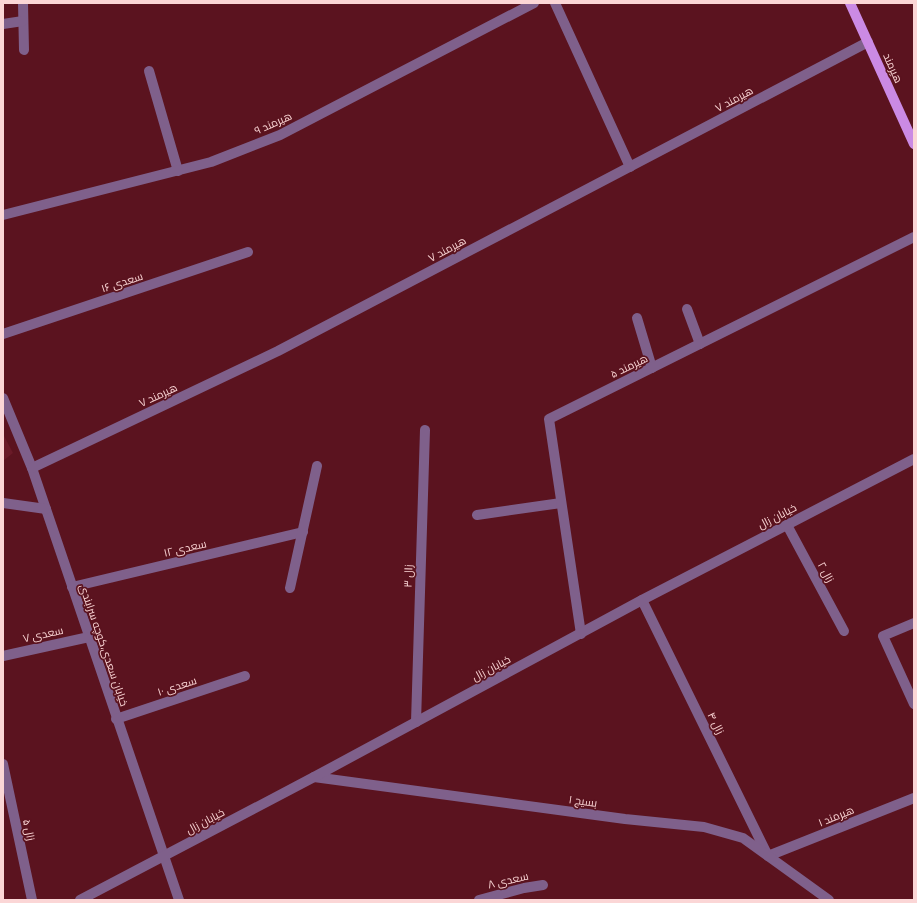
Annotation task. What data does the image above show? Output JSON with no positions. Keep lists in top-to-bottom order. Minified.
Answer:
{"streets":{"main road":["هیرمند"],"street":["هیرمند ٧","هیرمند ٩","سعدی ۱۶","هیرمند ۵","خیابان زال","سعدی ۱۲","زال ۲","زال ۳","سعدی ۷","خیابان سعدی،کوچه سرابندی","سعدی ۱۰","زال ۴","بسیج ۱","هیرمند ۱","زال ۵","سعدی ۸"]},"crossings":[["هیرمند","هیرمند ٧"],["هیرمند ٧","خیابان سعدی،کوچه سرابندی"],["هیرمند ۵","خیابان زال"],["خیابان زال","زال ۲"],["خیابان زال","زال ۳"],["خیابان زال","خیابان سعدی،کوچه سرابندی"],["خیابان زال","زال ۴"],["خیابان زال","بسیج ۱"],["سعدی ۱۲","خیابان سعدی،کوچه سرابندی"],["سعدی ۷","خیابان سعدی،کوچه سرابندی"],["خیابان سعدی،کوچه سرابندی","سعدی ۱۰"],["زال ۴","بسیج ۱"],["زال ۴","هیرمند ۱"],["بسیج ۱","هیرمند ۱"]]}
